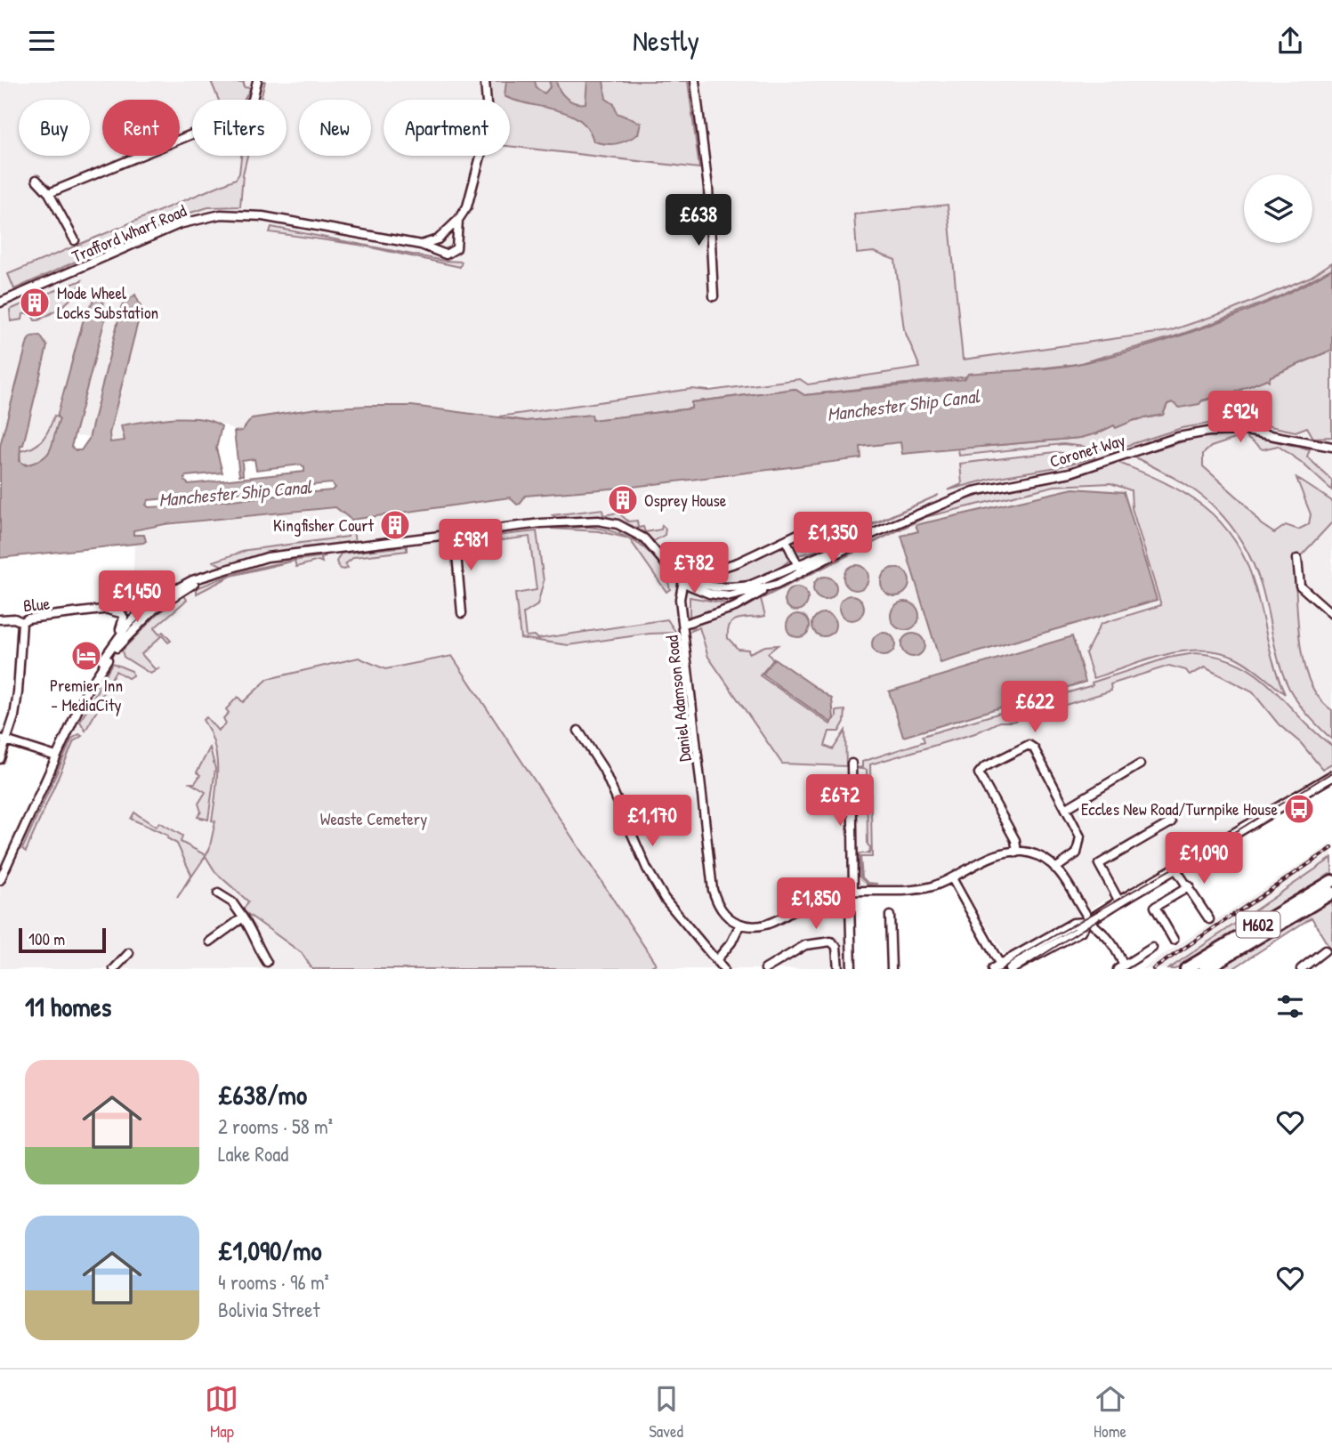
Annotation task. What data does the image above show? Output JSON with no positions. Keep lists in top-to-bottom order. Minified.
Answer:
{"streets":{"highway":["M602"],"street":["Trafford Wharf Road","Coronet Way","Blue","Daniel Adamson Road"]},"crossings":[["Coronet Way","Daniel Adamson Road"]],"water":["Manchester Ship Canal"],"parks":["Weaste Cemetery"],"places":{"building":["Mode Wheel Locks Substation","Osprey House","Kingfisher Court"],"hotel":["Premier Inn - MediaCity"],"bus stop":["Eccles New Road/Turnpike House"]},"scale_bar":"100 m","page":{"header":"Nestly","chip":["Buy","Rent","Filters","New","Apartment"],"price":["£638","£924","£1,350","£981","£782","£1,450","£622","£672","£1,170","£1,090","£1,850"],"scale":"100 m","heading":"11 homes","list":[{"name":"£638/mo","note":"2 rooms · 58 m² · Lake Road"},{"name":"£1,090/mo","note":"4 rooms · 96 m² · Bolivia Street"}],"tabs":["Map","Saved","Home"]}}
